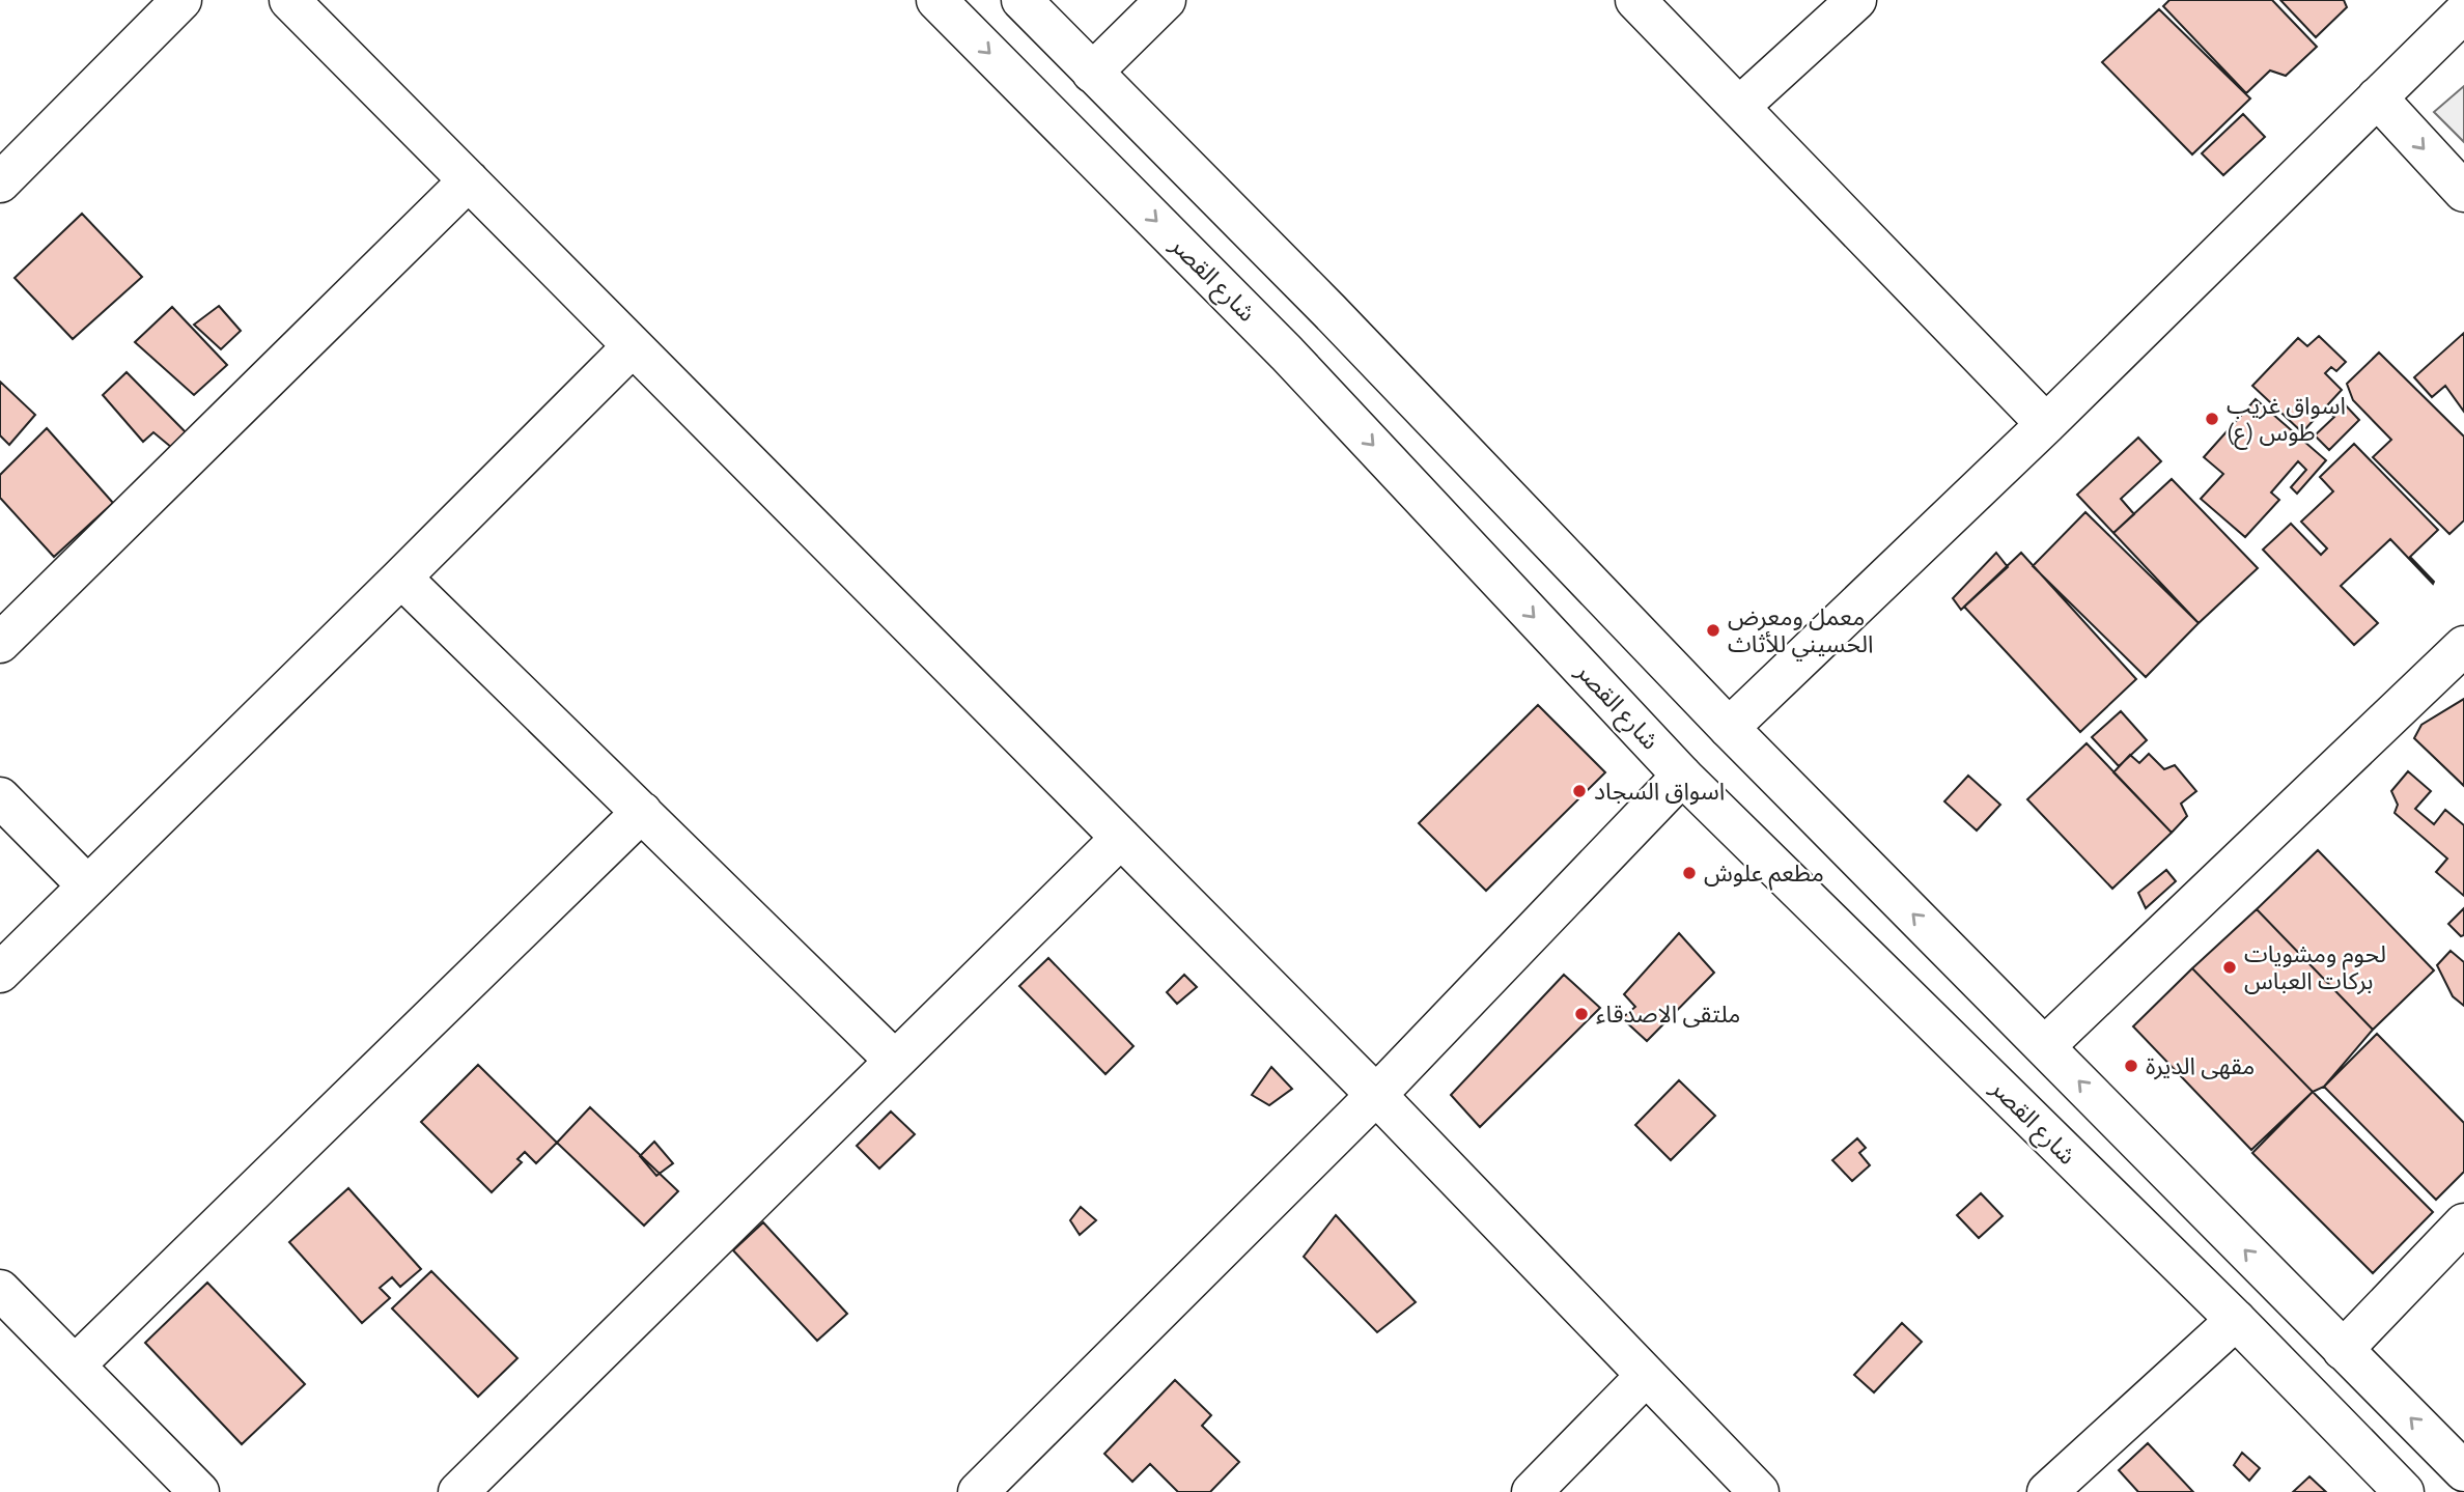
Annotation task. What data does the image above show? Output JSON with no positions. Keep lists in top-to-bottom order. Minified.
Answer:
{"streets":{"street":["شارع القصر"]},"places":["اسواق غريب طوس (ع)","معمل ومعرض الحسيني للأثاث","اسواق السجاد","مطعم علوش","لحوم ومشويات بركات العباس","ملتقى الاصدقاء","مقهى الديرة"]}
